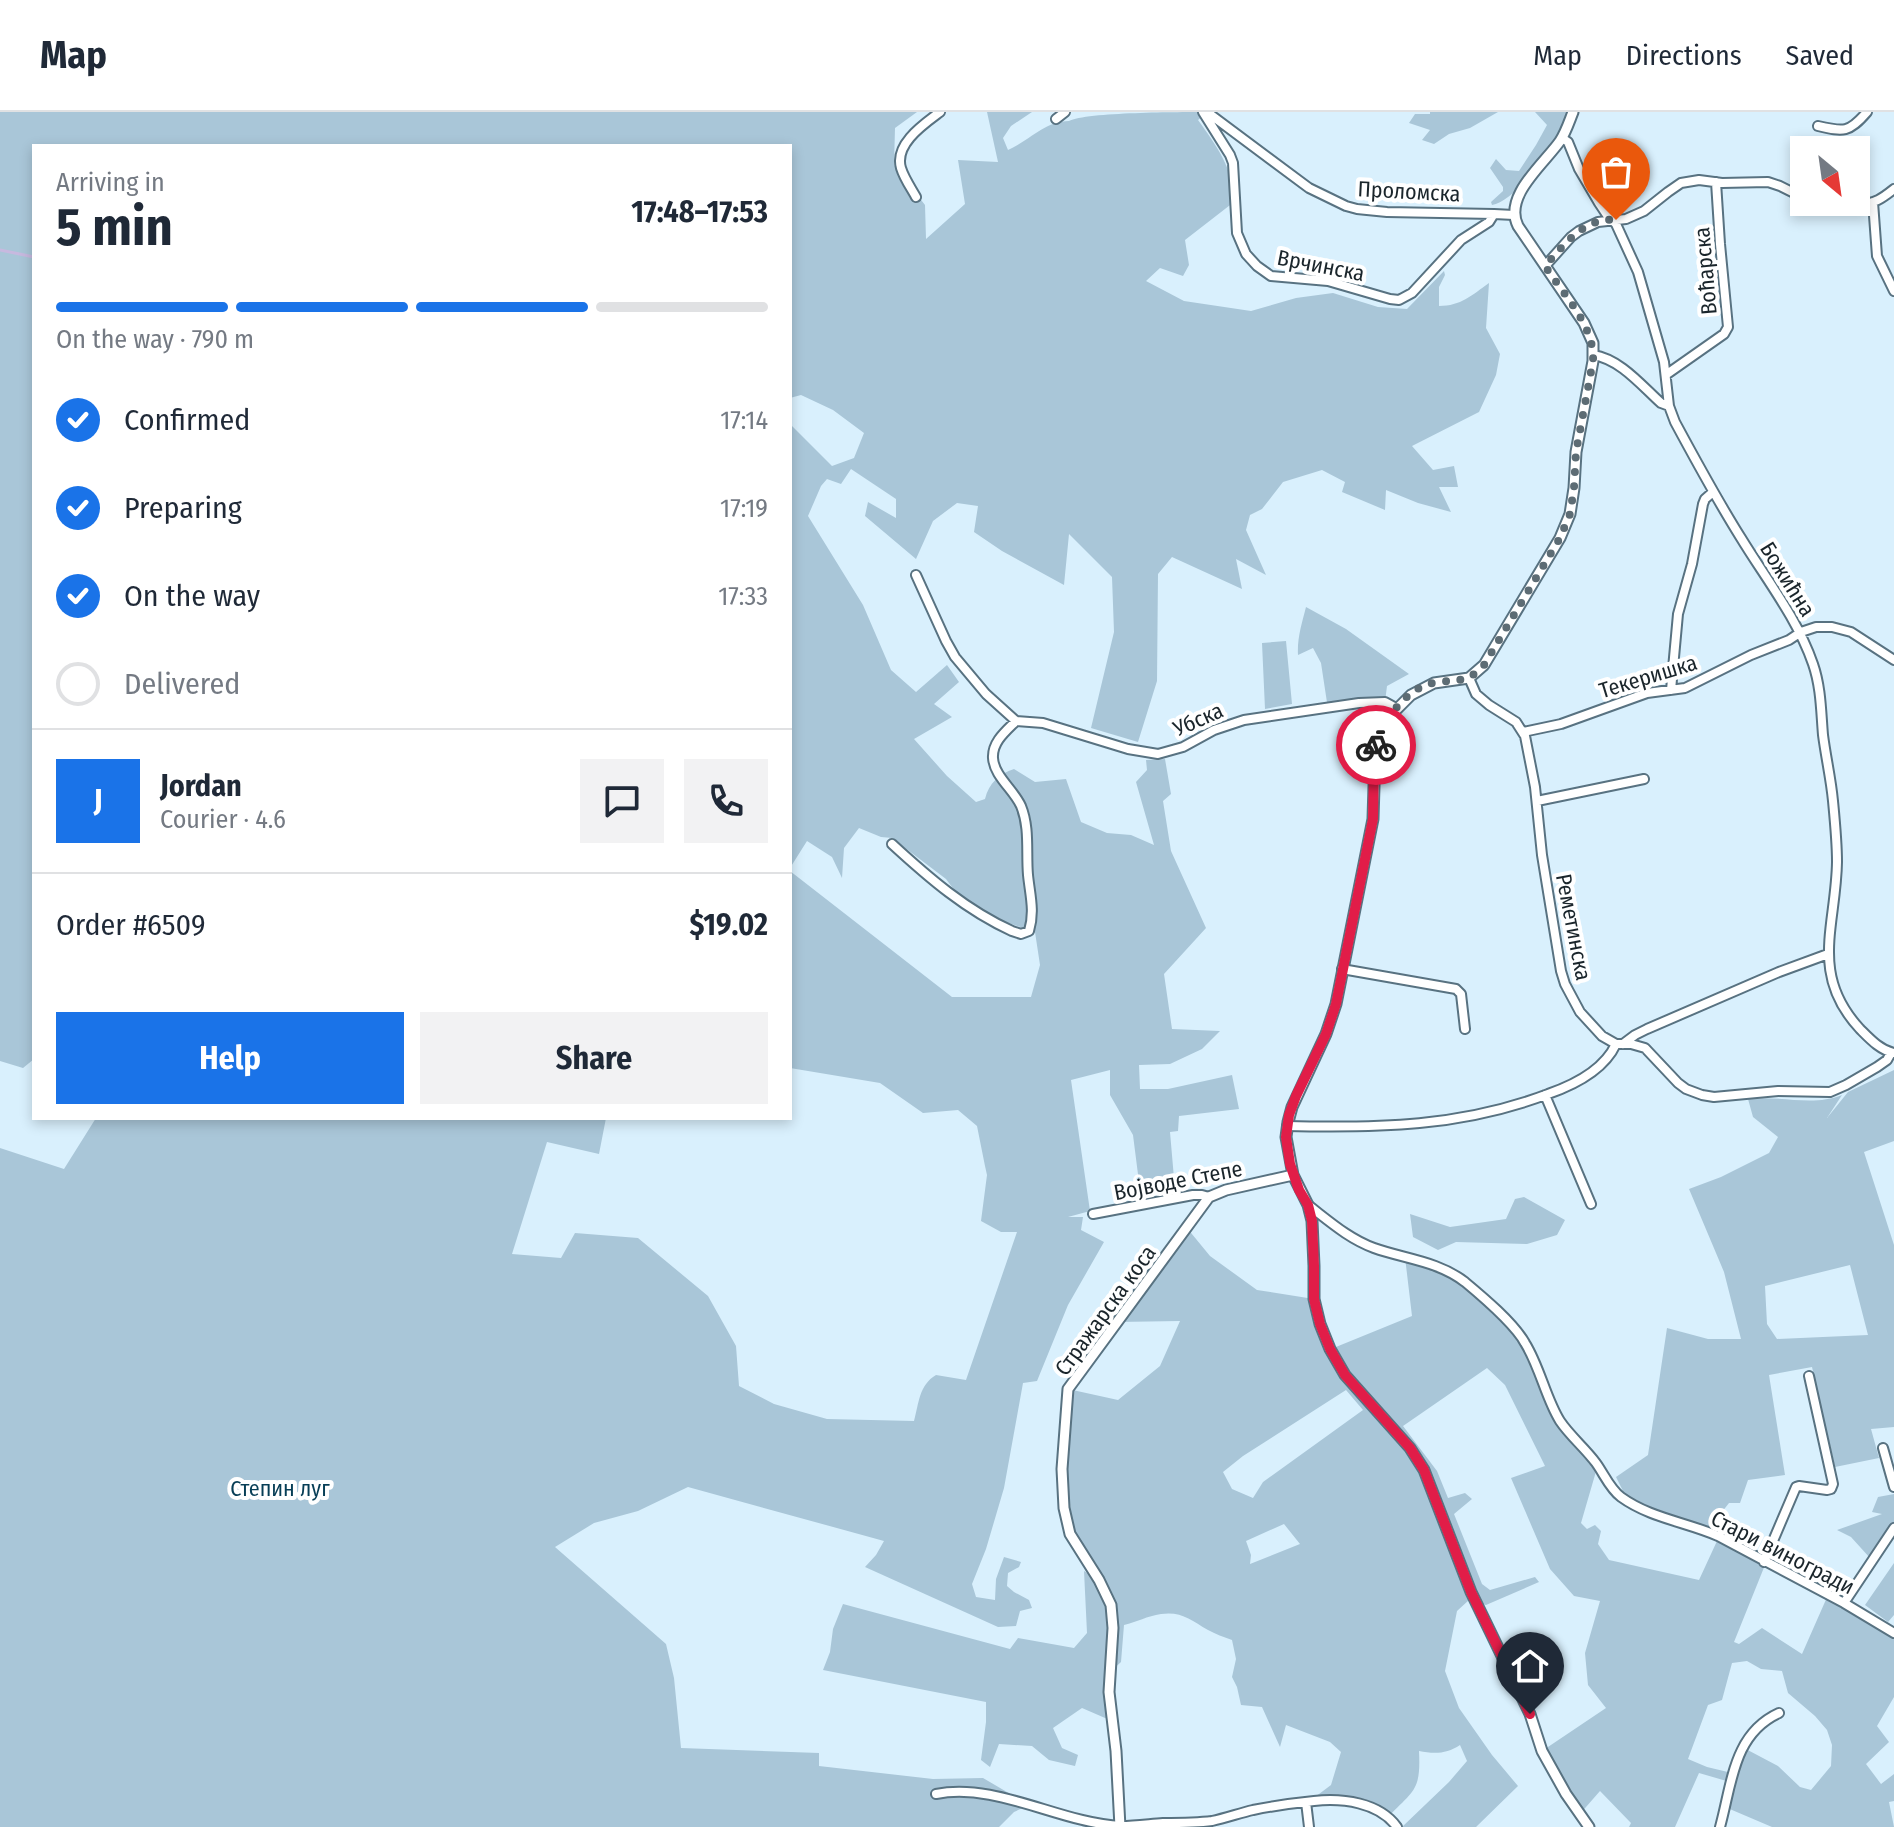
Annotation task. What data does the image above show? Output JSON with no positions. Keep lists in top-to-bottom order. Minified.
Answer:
{"streets":{"street":["Проломска","Врчинска","Воћарска","Божићна","Текеришка","Убска","Реметинска","Војводе Степе","Стражарска коса","Стари виногради"]},"crossings":[["Проломска","Врчинска"],["Воћарска","Божићна"],["Божићна","Текеришка"],["Божићна","Реметинска"],["Текеришка","Реметинска"],["Војводе Степе","Стражарска коса"],["Војводе Степе","Стари виногради"]],"parks":["Степин луг"],"north":"bottom right","page":{"header":"Map","nav":["Map","Directions","Saved"],"heading":["5 min","Arriving in","17:48–17:53"],"panel":["Jordan","Courier · 4.6","Order #6509","$19.02"],"bar":"On the way · 790 m","list":[["Confirmed","17:14"],["Preparing","17:19"],["On the way","17:33"],"Delivered"],"round":"J","buttons":["Help","Share"]}}
